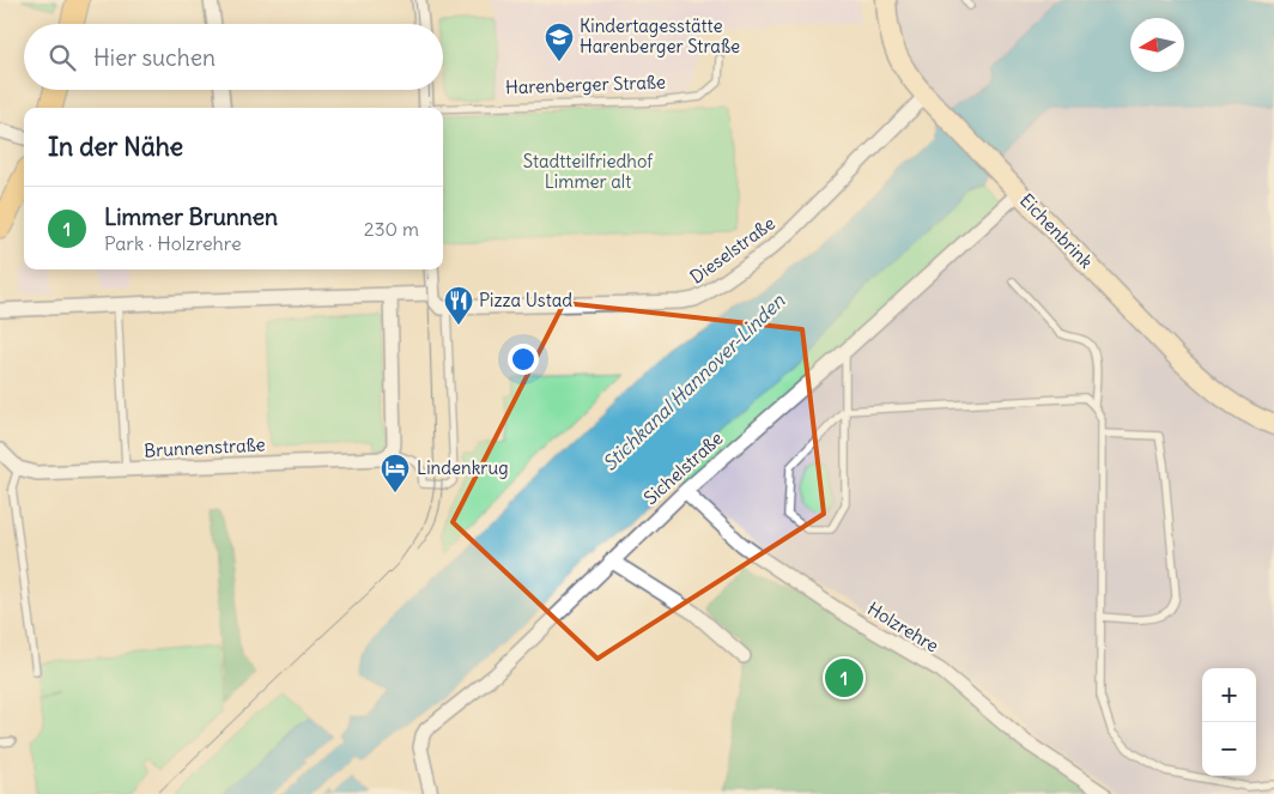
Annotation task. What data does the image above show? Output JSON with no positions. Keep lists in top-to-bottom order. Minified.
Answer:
{"streets":{"main road":["Eichenbrink"],"street":["Harenberger Straße","Dieselstraße","Brunnenstraße","Sichelstraße","Holzrehre"]},"crossings":[["Eichenbrink","Dieselstraße"],["Eichenbrink","Sichelstraße"],["Sichelstraße","Holzrehre"]],"water":["Stichkanal Hannover-Linden"],"parks":["Stadtteilfriedhof Limmer alt"],"places":{"school or university":["Kindertagesstätte Harenberger Straße"],"restaurant":["Pizza Ustad"],"hotel":["Lindenkrug"]},"north":"left","page":{"search":"Hier suchen","heading":"In der Nähe","list":[{"mark":"1","name":"Limmer Brunnen","note":"Park · Holzrehre","value":"230 m"}],"pins":"1","map_buttons":["+","−"]}}
